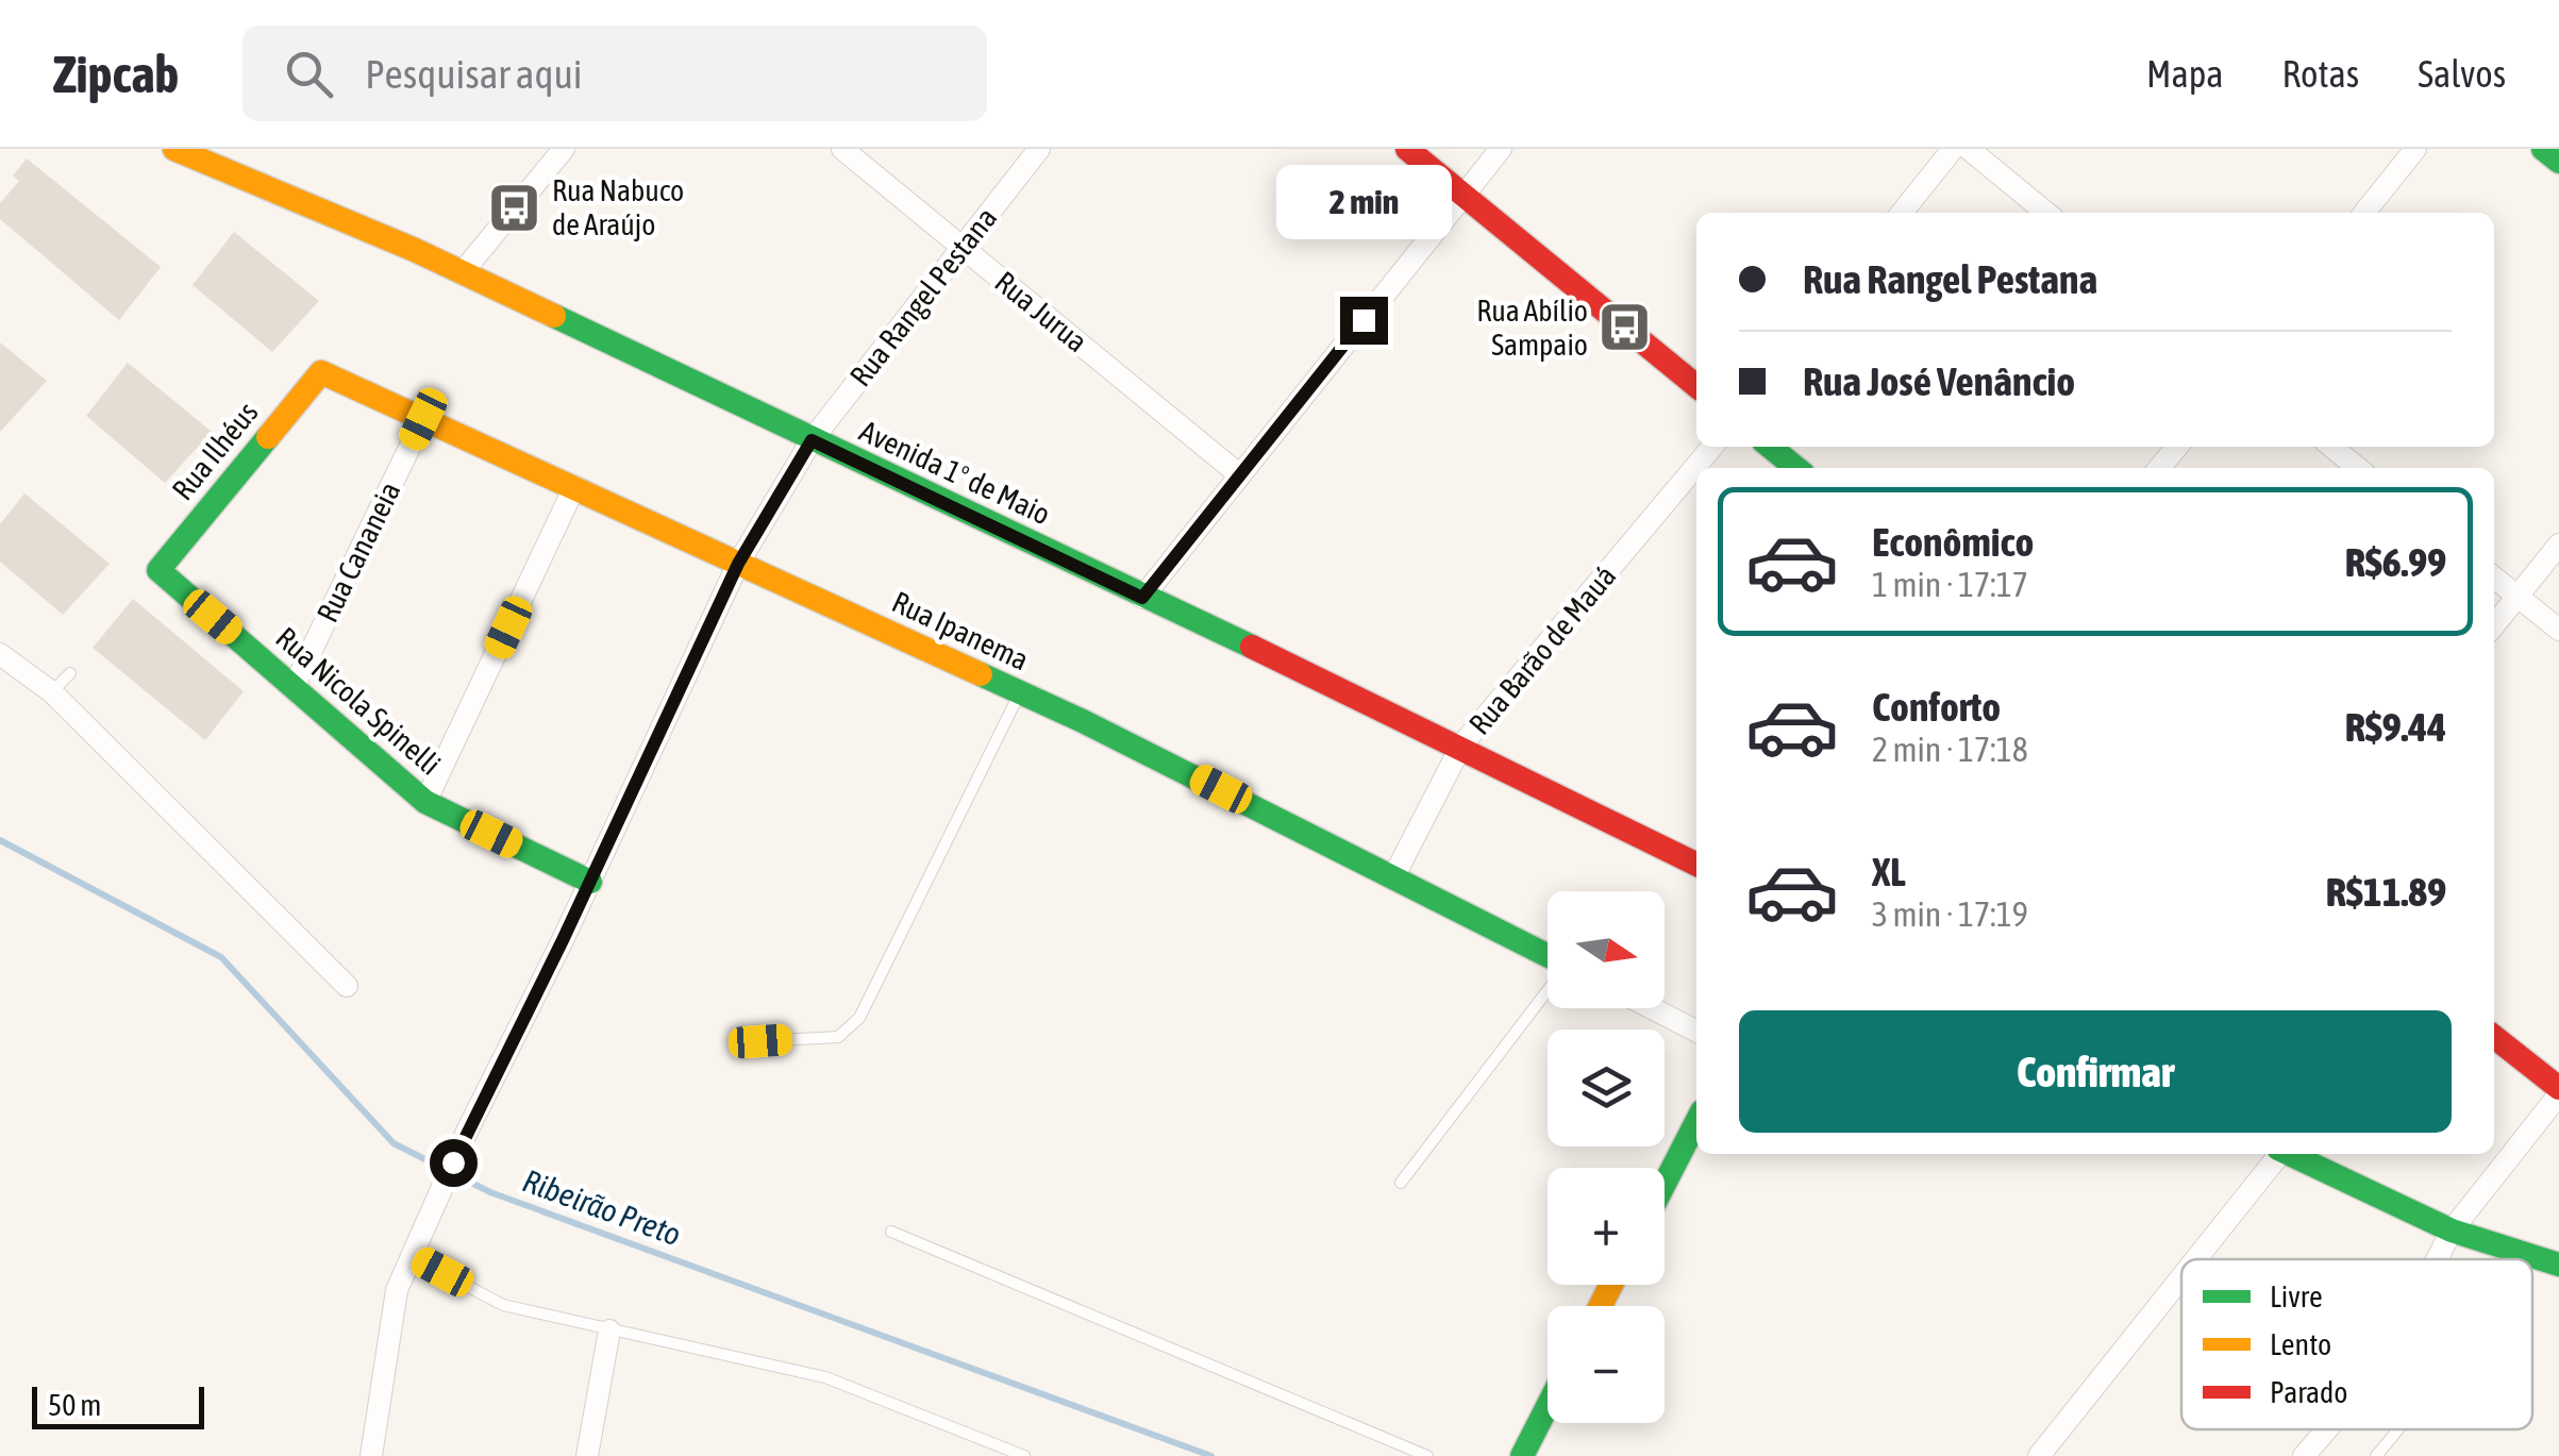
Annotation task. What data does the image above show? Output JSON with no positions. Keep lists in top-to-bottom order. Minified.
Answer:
{"streets":{"street":["Rua Rangel Pestana","Rua Jurua","Rua Ilhéus","Avenida 1º de Maio","Rua Cananeia","Rua Ipanema","Rua Barão de Mauá","Rua Nicola Spinelli"]},"crossings":[["Rua Rangel Pestana","Rua Jurua"],["Rua Rangel Pestana","Avenida 1º de Maio"],["Rua Rangel Pestana","Rua Ipanema"],["Rua Rangel Pestana","Rua Nicola Spinelli"],["Rua Ilhéus","Rua Ipanema"],["Rua Ilhéus","Rua Nicola Spinelli"],["Avenida 1º de Maio","Rua Barão de Mauá"],["Rua Cananeia","Rua Ipanema"],["Rua Cananeia","Rua Nicola Spinelli"],["Rua Ipanema","Rua Barão de Mauá"]],"water":["Ribeirão Preto"],"places":{"bus stop":["Rua Nabuco de Araújo","Rua Abílio Sampaio"]},"legend":["Livre","Lento","Parado"],"scale_bar":"50 m","north":"right","page":{"header":"Zipcab","search":"Pesquisar aqui","nav":["Mapa","Rotas","Salvos"],"bubble":"2 min","banner":["Rua Rangel Pestana","Rua José Venâncio"],"list":[{"name":"Econômico","note":"1 min · 17:17","value":"R$6.99"},{"name":"Conforto","note":"2 min · 17:18","value":"R$9.44"},{"name":"XL","note":"3 min · 17:19","value":"R$11.89"}],"map_buttons":["+","−"],"buttons":"Confirmar","scale":"50 m"}}
